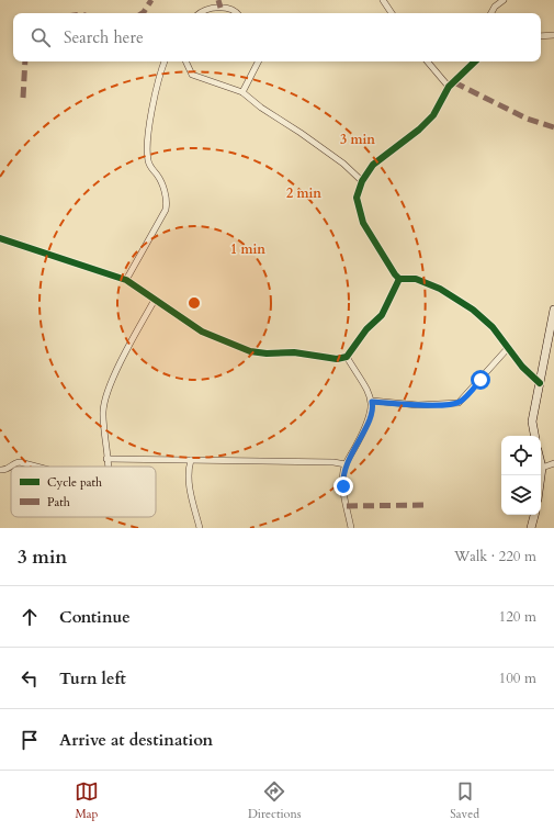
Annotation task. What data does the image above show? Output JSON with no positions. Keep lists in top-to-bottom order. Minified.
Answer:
{"legend":["Cycle path","Path"],"page":{"search":"Search here","heading":["3 min","Walk · 220 m"],"list":[["Continue","120 m"],["Turn left","100 m"],"Arrive at destination"],"nav":["Map","Directions","Saved"]},"rings":["3 min","2 min","1 min"]}
